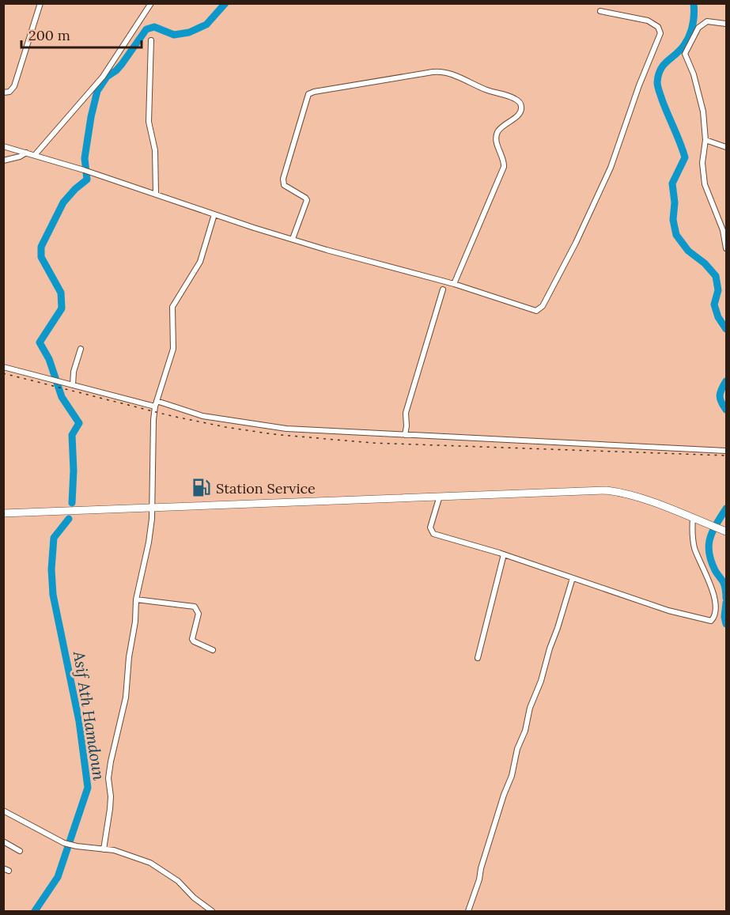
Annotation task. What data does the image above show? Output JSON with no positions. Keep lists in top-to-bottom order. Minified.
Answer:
{"water":["Asif Ath Hamdoun"],"places":{"fuel station":["Station Service"]},"scale_bar":"200 m"}
